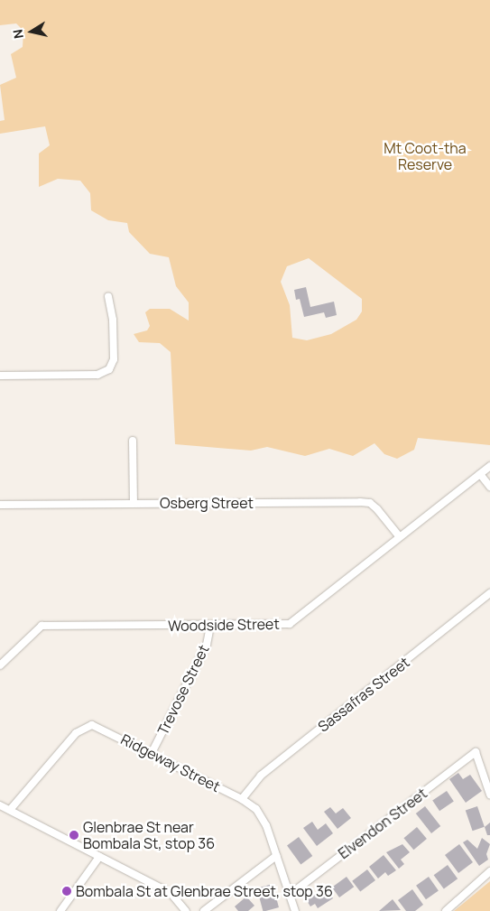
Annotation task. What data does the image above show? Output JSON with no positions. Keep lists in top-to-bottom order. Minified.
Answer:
{"streets":{"street":["Osberg Street","Woodside Street","Trevose Street","Sassafras Street","Ridgeway Street","Elvendon Street"]},"crossings":[["Osberg Street","Woodside Street"],["Woodside Street","Trevose Street"],["Trevose Street","Ridgeway Street"],["Sassafras Street","Ridgeway Street"],["Ridgeway Street","Elvendon Street"]],"parks":["Mt Coot-tha Reserve"],"places":["Glenbrae St near Bombala St, stop 36","Bombala St at Glenbrae Street, stop 36"],"north":"left"}
